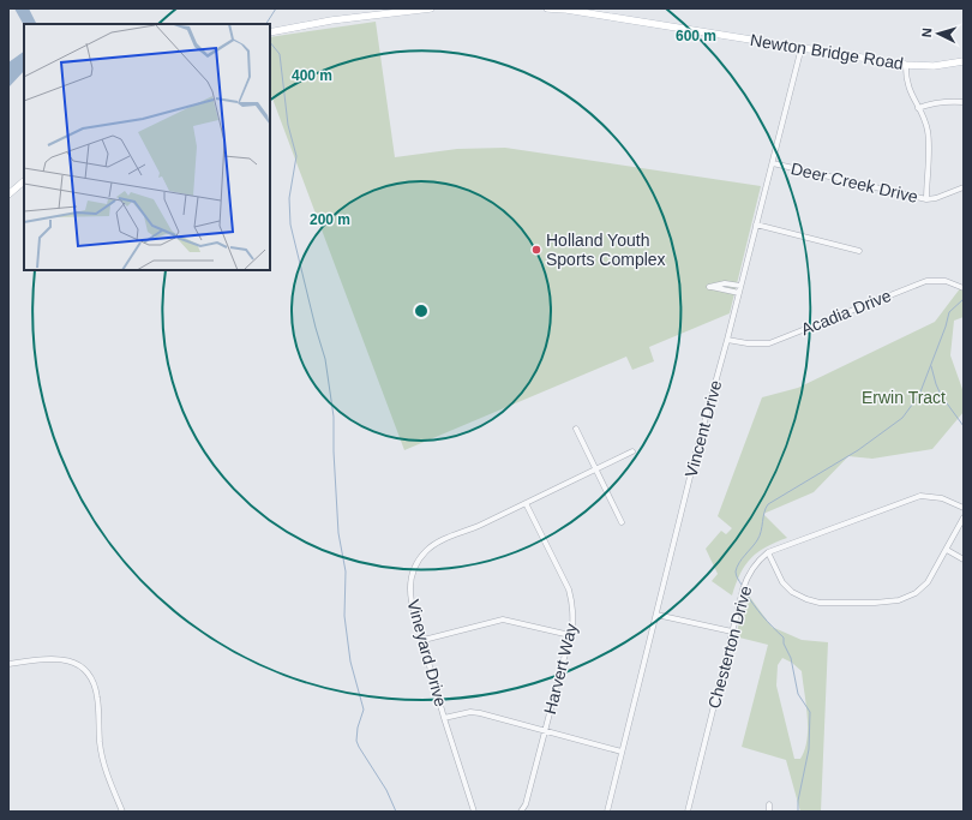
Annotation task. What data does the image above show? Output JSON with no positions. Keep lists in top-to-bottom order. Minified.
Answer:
{"streets":{"main road":["Newton Bridge Road"],"street":["Deer Creek Drive","Acadia Drive","Vincent Drive","Chesterton Drive","Vineyard Drive","Harvert Way"]},"crossings":[["Newton Bridge Road","Vincent Drive"],["Deer Creek Drive","Vincent Drive"],["Acadia Drive","Vincent Drive"],["Vineyard Drive","Harvert Way"]],"parks":["Erwin Tract"],"places":["Holland Youth Sports Complex"],"north":"left","rings":["600 m","400 m","200 m"]}
